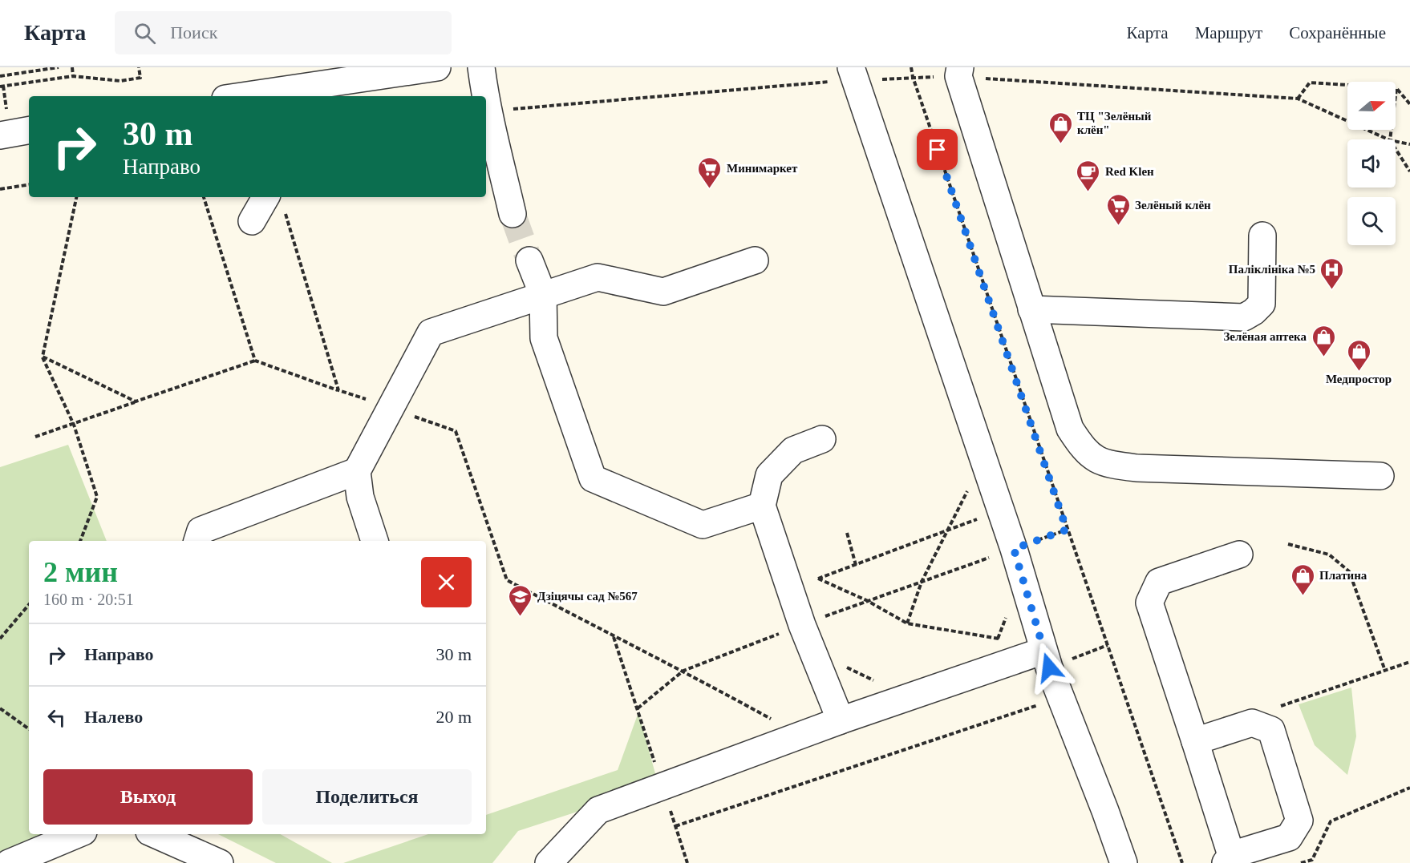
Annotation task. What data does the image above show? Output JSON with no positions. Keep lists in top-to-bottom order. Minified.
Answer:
{"places":{"shop":["ТЦ \"Зелёный клён\"","Зелёная аптека","Медпростор","Платина"],"supermarket":["Минимаркет","Зелёный клён"],"cafe":["Red Kleн"],"hospital":["Паліклініка №5"],"school or university":["Дзіцячы сад №567"]},"north":"right","page":{"header":"Карта","search":"Поиск","nav":["Карта","Маршрут","Сохранённые"],"turn":["30 m","Направо"],"heading":["2 мин","160 m · 20:51"],"list":[{"name":"Направо","value":"30 m"},{"name":"Налево","value":"20 m"}],"buttons":["Выход","Поделиться"]}}
